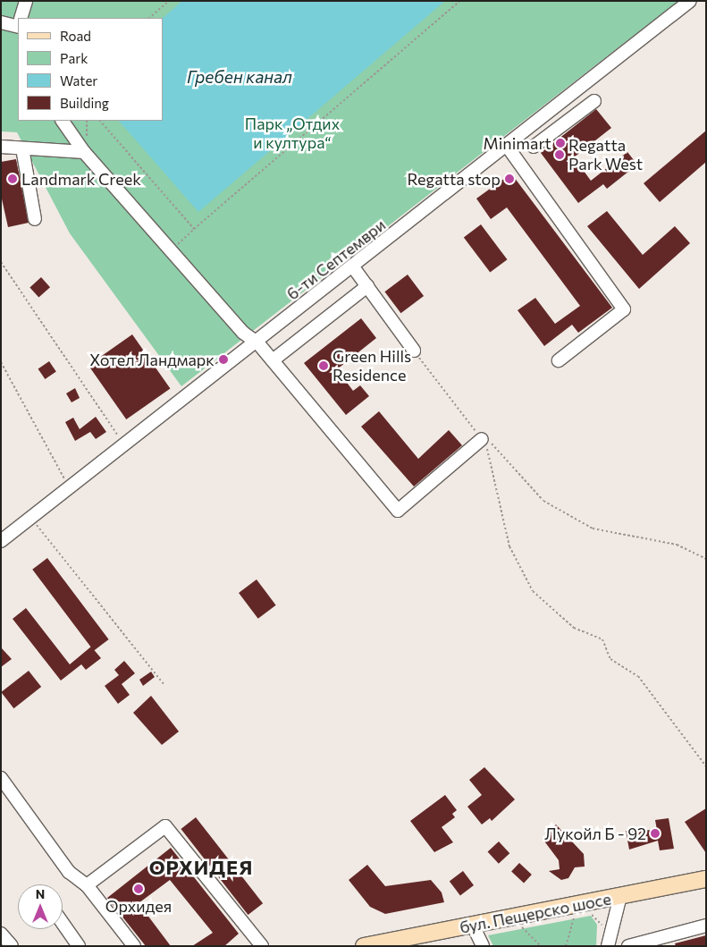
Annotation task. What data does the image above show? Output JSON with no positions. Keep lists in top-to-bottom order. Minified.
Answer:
{"streets":{"main road":["бул. Пещерско шосе"],"street":["6-ти Септември"]},"districts":["ОРХИДЕЯ"],"water":["Гребен канал"],"parks":["Парк „Отдих и култура“"],"places":["Minimart","Regatta Park West","Landmark Creek","Regatta stop","Хотел Ландмарк","Green Hills Residence","Лукойл Б - 92","Орхидея"],"legend":["Road","Park","Water","Building"],"north":"top"}
